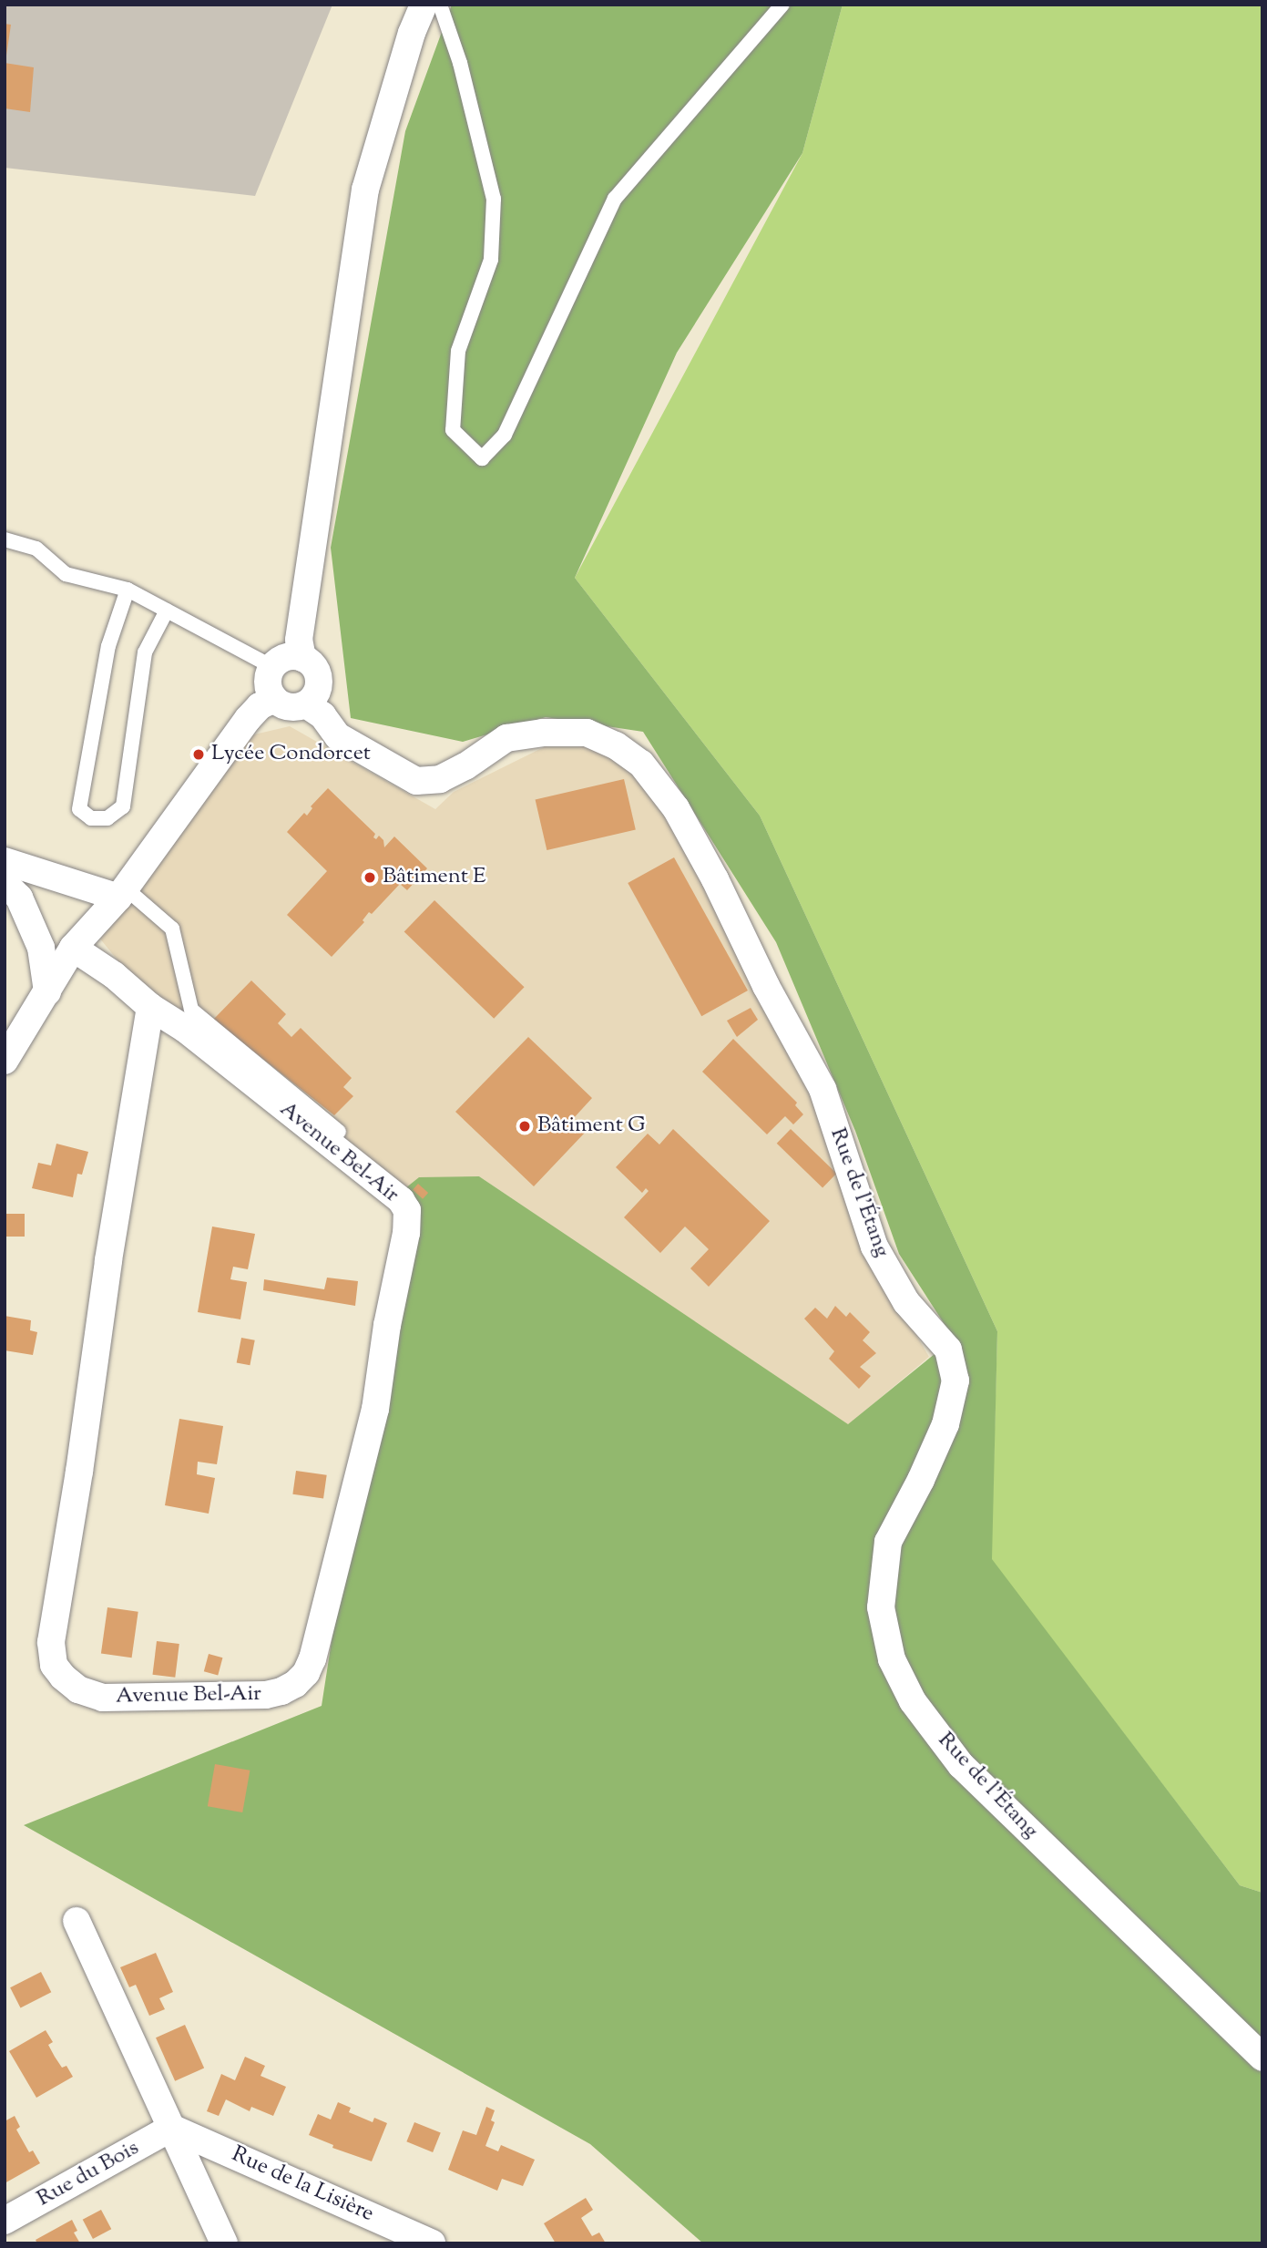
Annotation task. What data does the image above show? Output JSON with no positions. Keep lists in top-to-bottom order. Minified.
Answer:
{"streets":{"street":["Avenue Bel-Air","Rue de l'Étang","Rue du Bois","Rue de la Lisière"]},"crossings":[["Rue du Bois","Rue de la Lisière"]],"places":["Lycée Condorcet","Bâtiment E","Bâtiment G"]}
